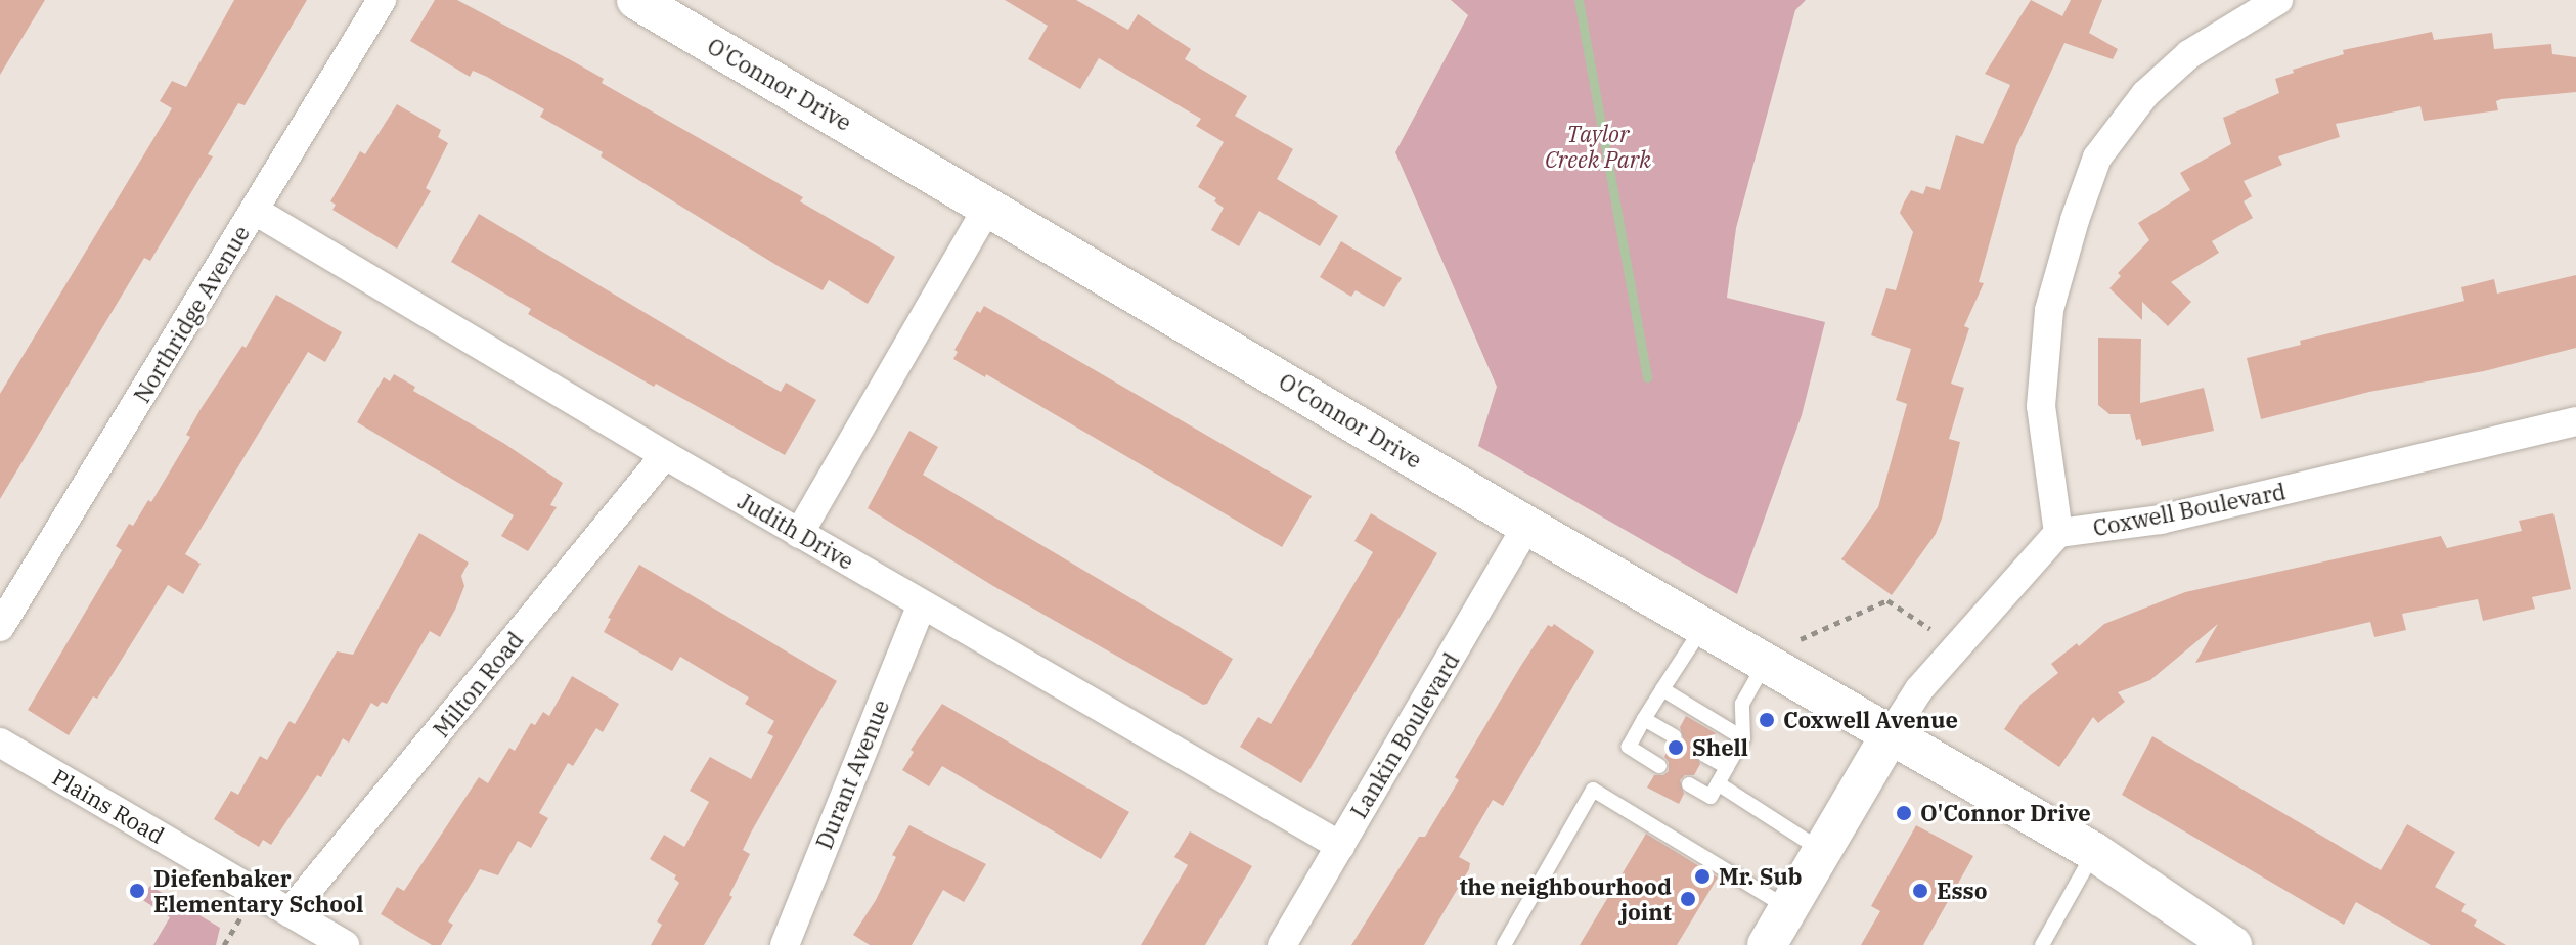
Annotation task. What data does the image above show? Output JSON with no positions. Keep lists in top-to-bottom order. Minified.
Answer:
{"streets":{"main road":["O'Connor Drive"],"street":["Northridge Avenue","Coxwell Boulevard","Judith Drive","Milton Road","Lankin Boulevard","Durant Avenue","Plains Road"]},"crossings":[["O'Connor Drive","Lankin Boulevard"],["Northridge Avenue","Judith Drive"],["Judith Drive","Milton Road"],["Judith Drive","Lankin Boulevard"],["Judith Drive","Durant Avenue"],["Milton Road","Plains Road"]],"parks":["Taylor Creek Park"],"places":["Coxwell Avenue","Shell","O'Connor Drive","Mr. Sub","Diefenbaker Elementary School","Esso","the neighbourhood joint"]}
